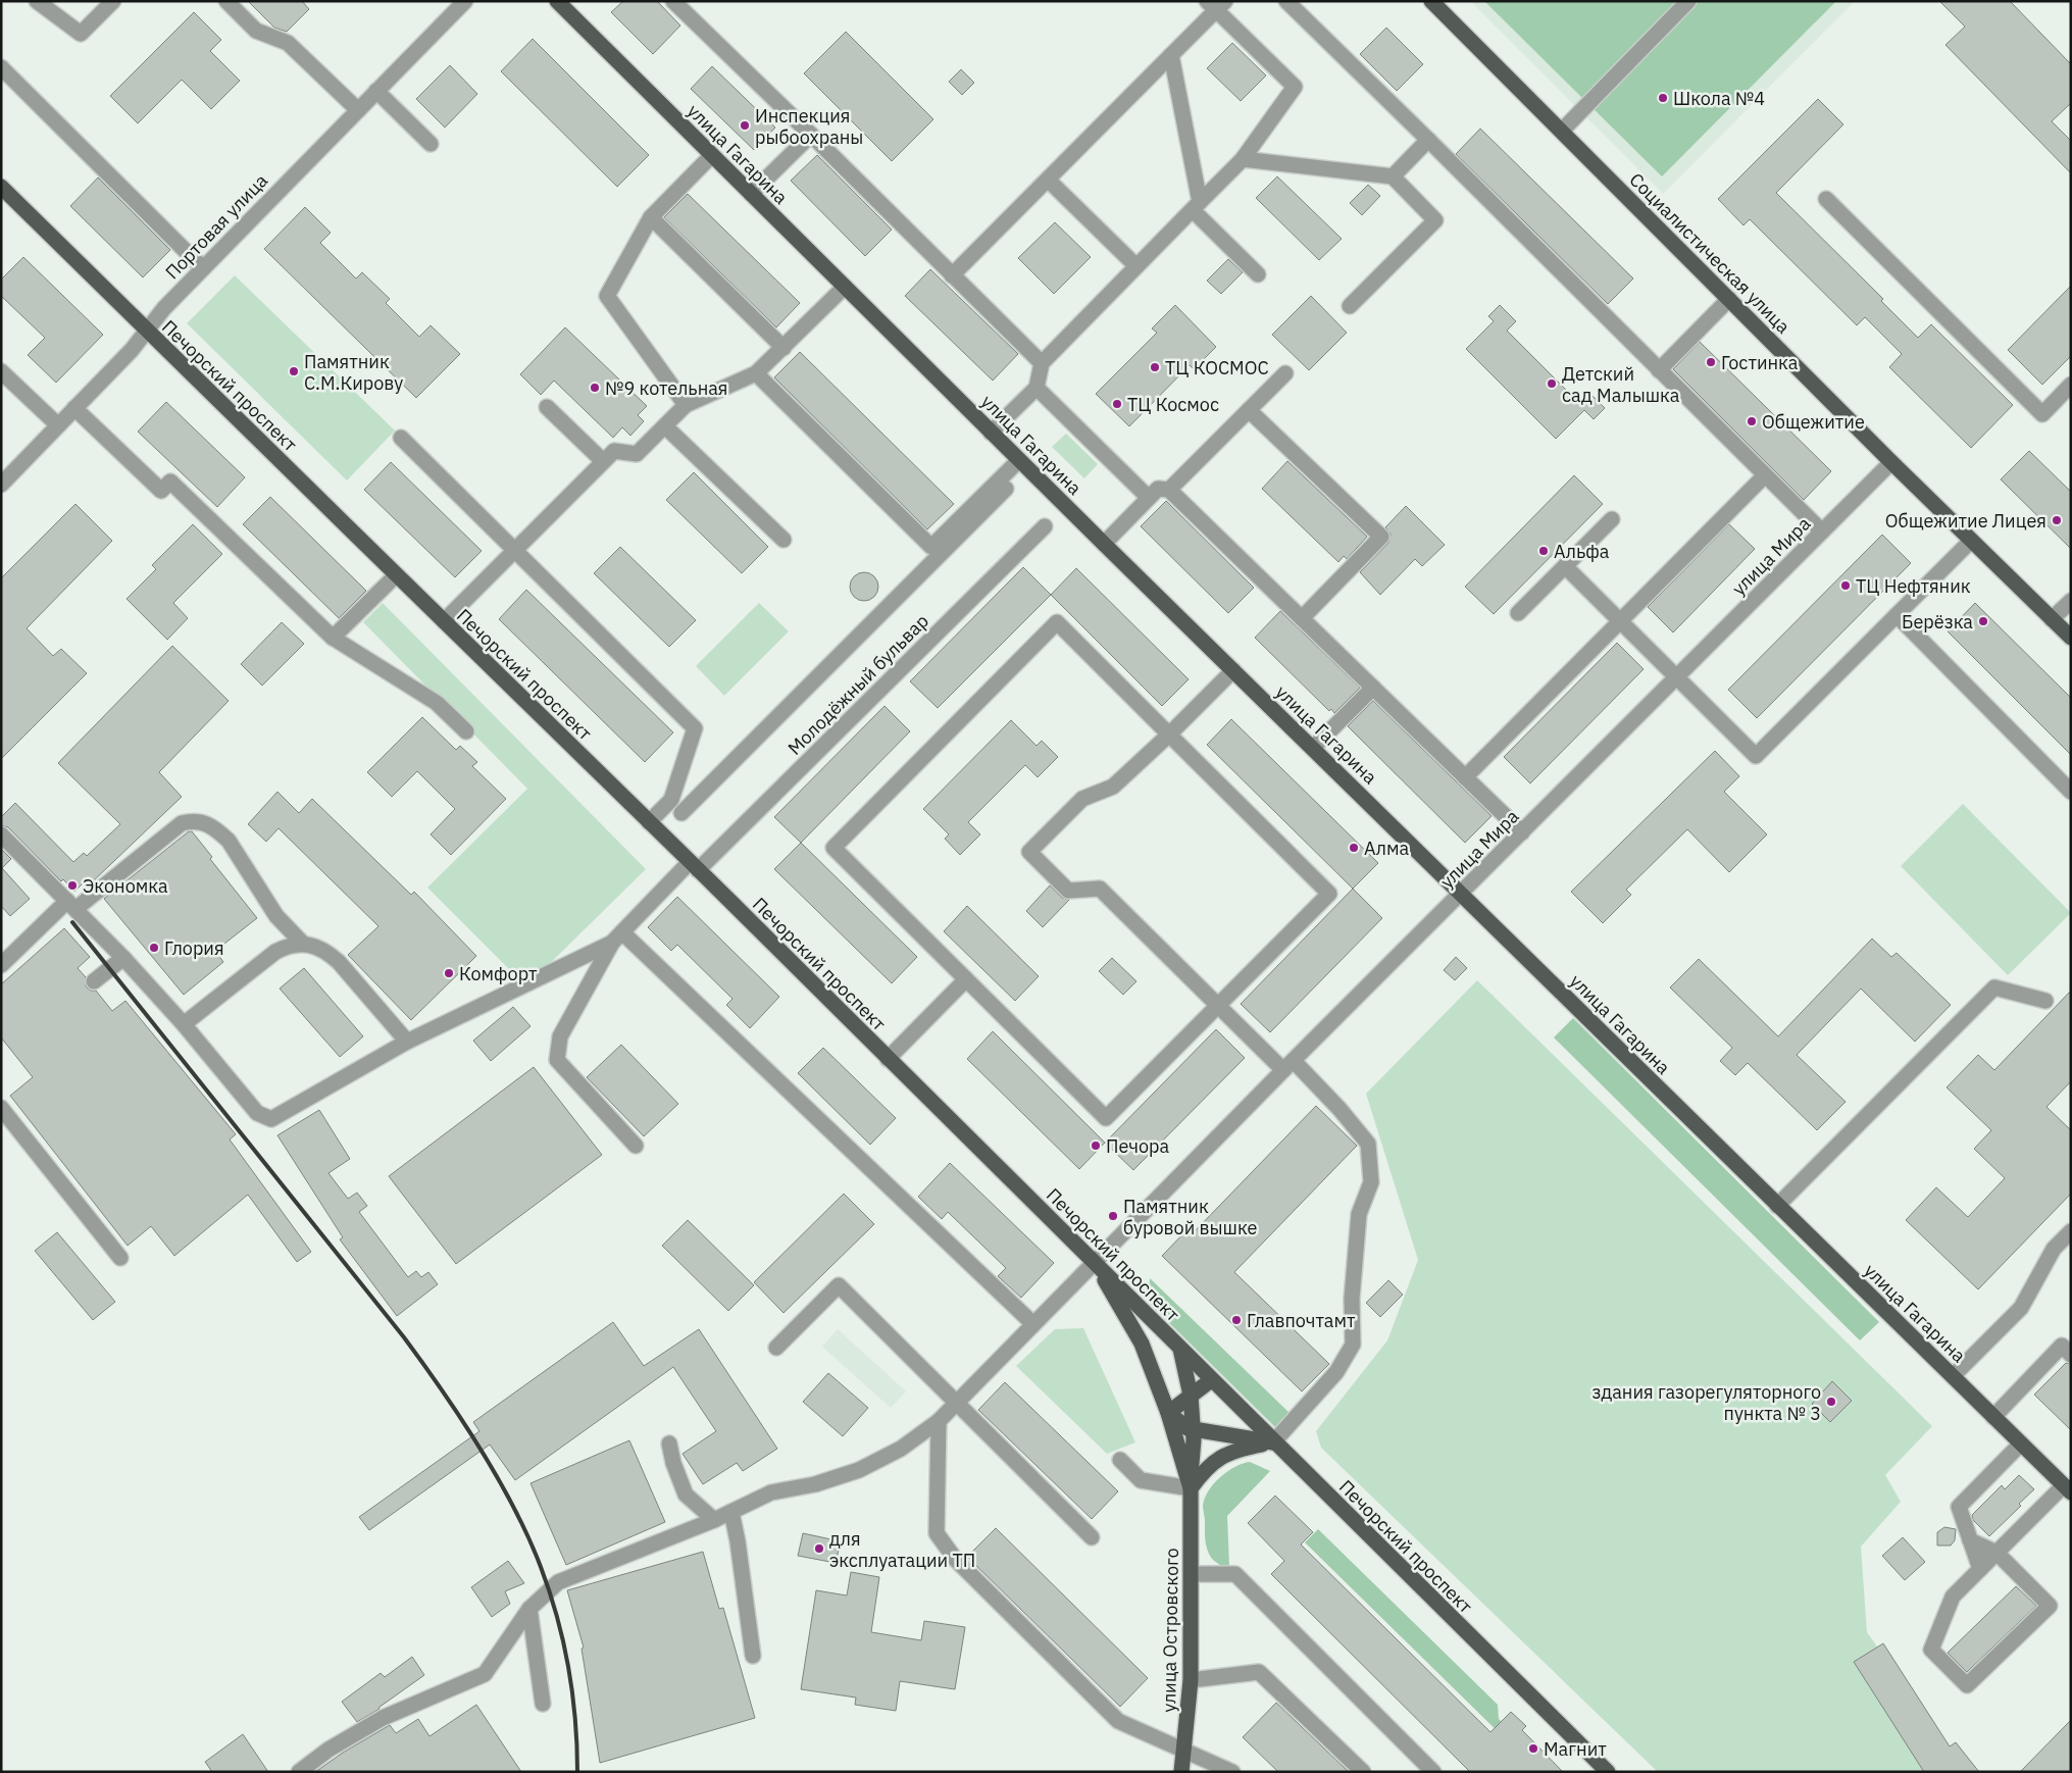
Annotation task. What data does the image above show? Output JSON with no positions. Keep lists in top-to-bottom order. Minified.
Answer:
{"streets":{"main road":["улица Гагарина","Социалистическая улица","Печорский проспект","улица Островского"],"street":["Портовая улица","улица Мира","Молодёжный бульвар"]},"crossings":[["улица Гагарина","улица Мира"],["Портовая улица","Печорский проспект"],["Социалистическая улица","улица Мира"],["Печорский проспект","улица Мира"],["Печорский проспект","Молодёжный бульвар"],["Печорский проспект","улица Островского"],["улица Мира","улица Островского"]],"places":["Школа №4","Инспекция рыбоохраны","Гостинка","ТЦ КОСМОС","Памятник С.М.Кирову","Детский сад Малышка","№9 котельная","ТЦ Космос","Общежитие","Общежитие Лицея","Альфа","ТЦ Нефтяник","Берёзка","Алма","Экономка","Глория","Комфорт","Печора","Памятник буровой вышке","Главпочтамт","здания газорегуляторного пункта № 3","для эксплуатации ТП","Магнит"]}
